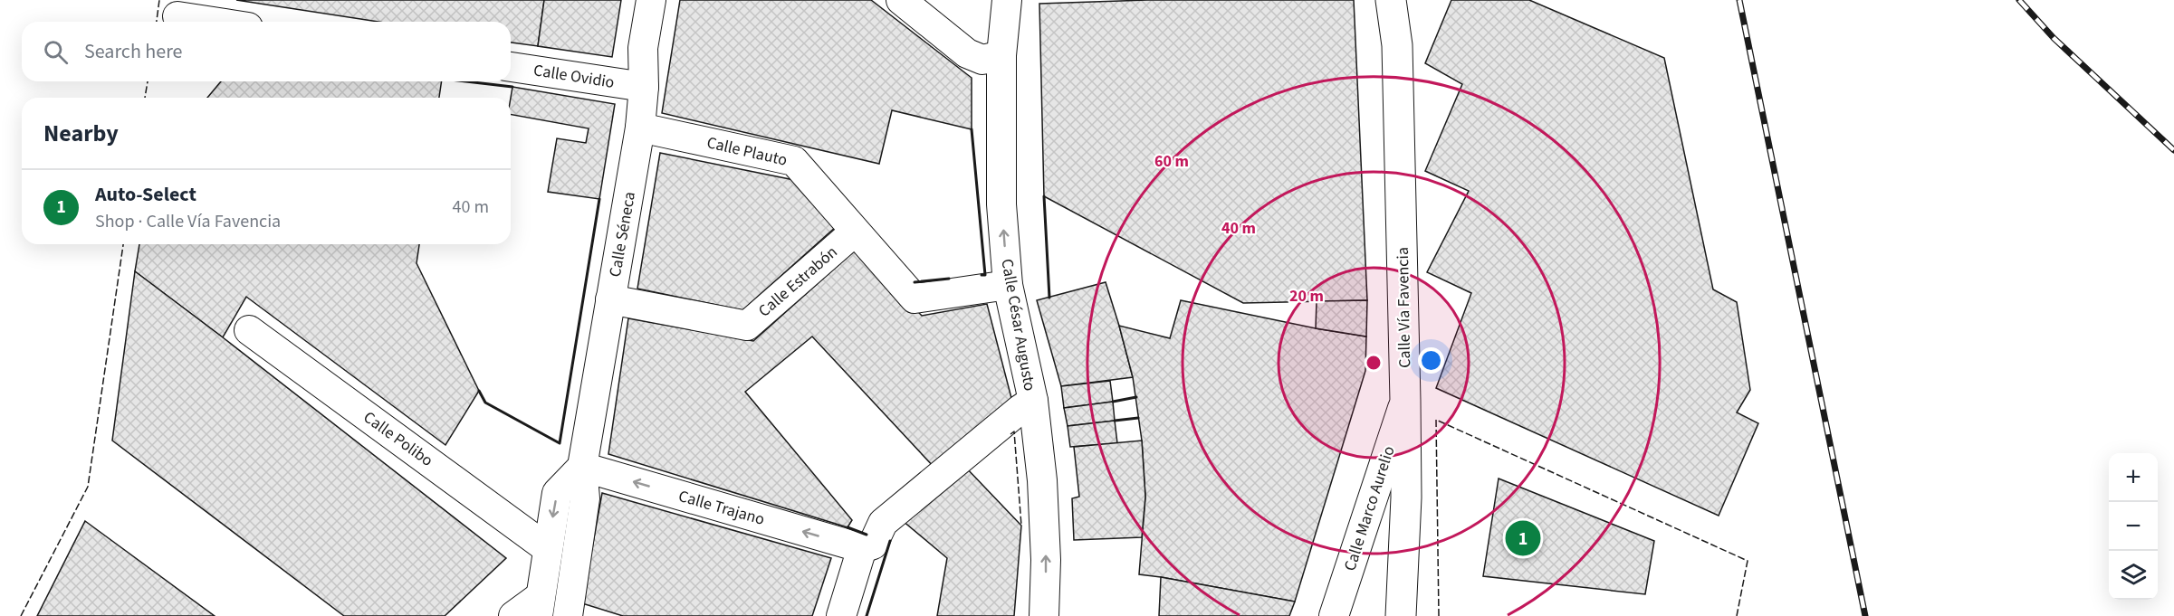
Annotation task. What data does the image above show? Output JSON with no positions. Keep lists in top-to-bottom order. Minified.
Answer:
{"streets":{"main road":["Calle Vía Favencia"],"street":["Calle Ovidio","Calle Plauto","Calle Séneca","Calle Estrabón","Calle César Augusto","Calle Polibo","Calle Trajano","Calle Marco Aurelio"]},"crossings":[["Calle Ovidio","Calle Séneca"],["Calle Plauto","Calle Séneca"],["Calle Plauto","Calle Estrabón"],["Calle Plauto","Calle César Augusto"],["Calle Séneca","Calle Estrabón"],["Calle Séneca","Calle Trajano"],["Calle Vía Favencia","Calle Marco Aurelio"]],"one_way":["Calle César Augusto","Calle Trajano"],"page":{"search":"Search here","heading":"Nearby","list":[{"mark":"1","name":"Auto-Select","note":"Shop · Calle Vía Favencia","value":"40 m"}],"map_buttons":["+","−"],"pins":"1"},"rings":["60 m","40 m","20 m"]}
